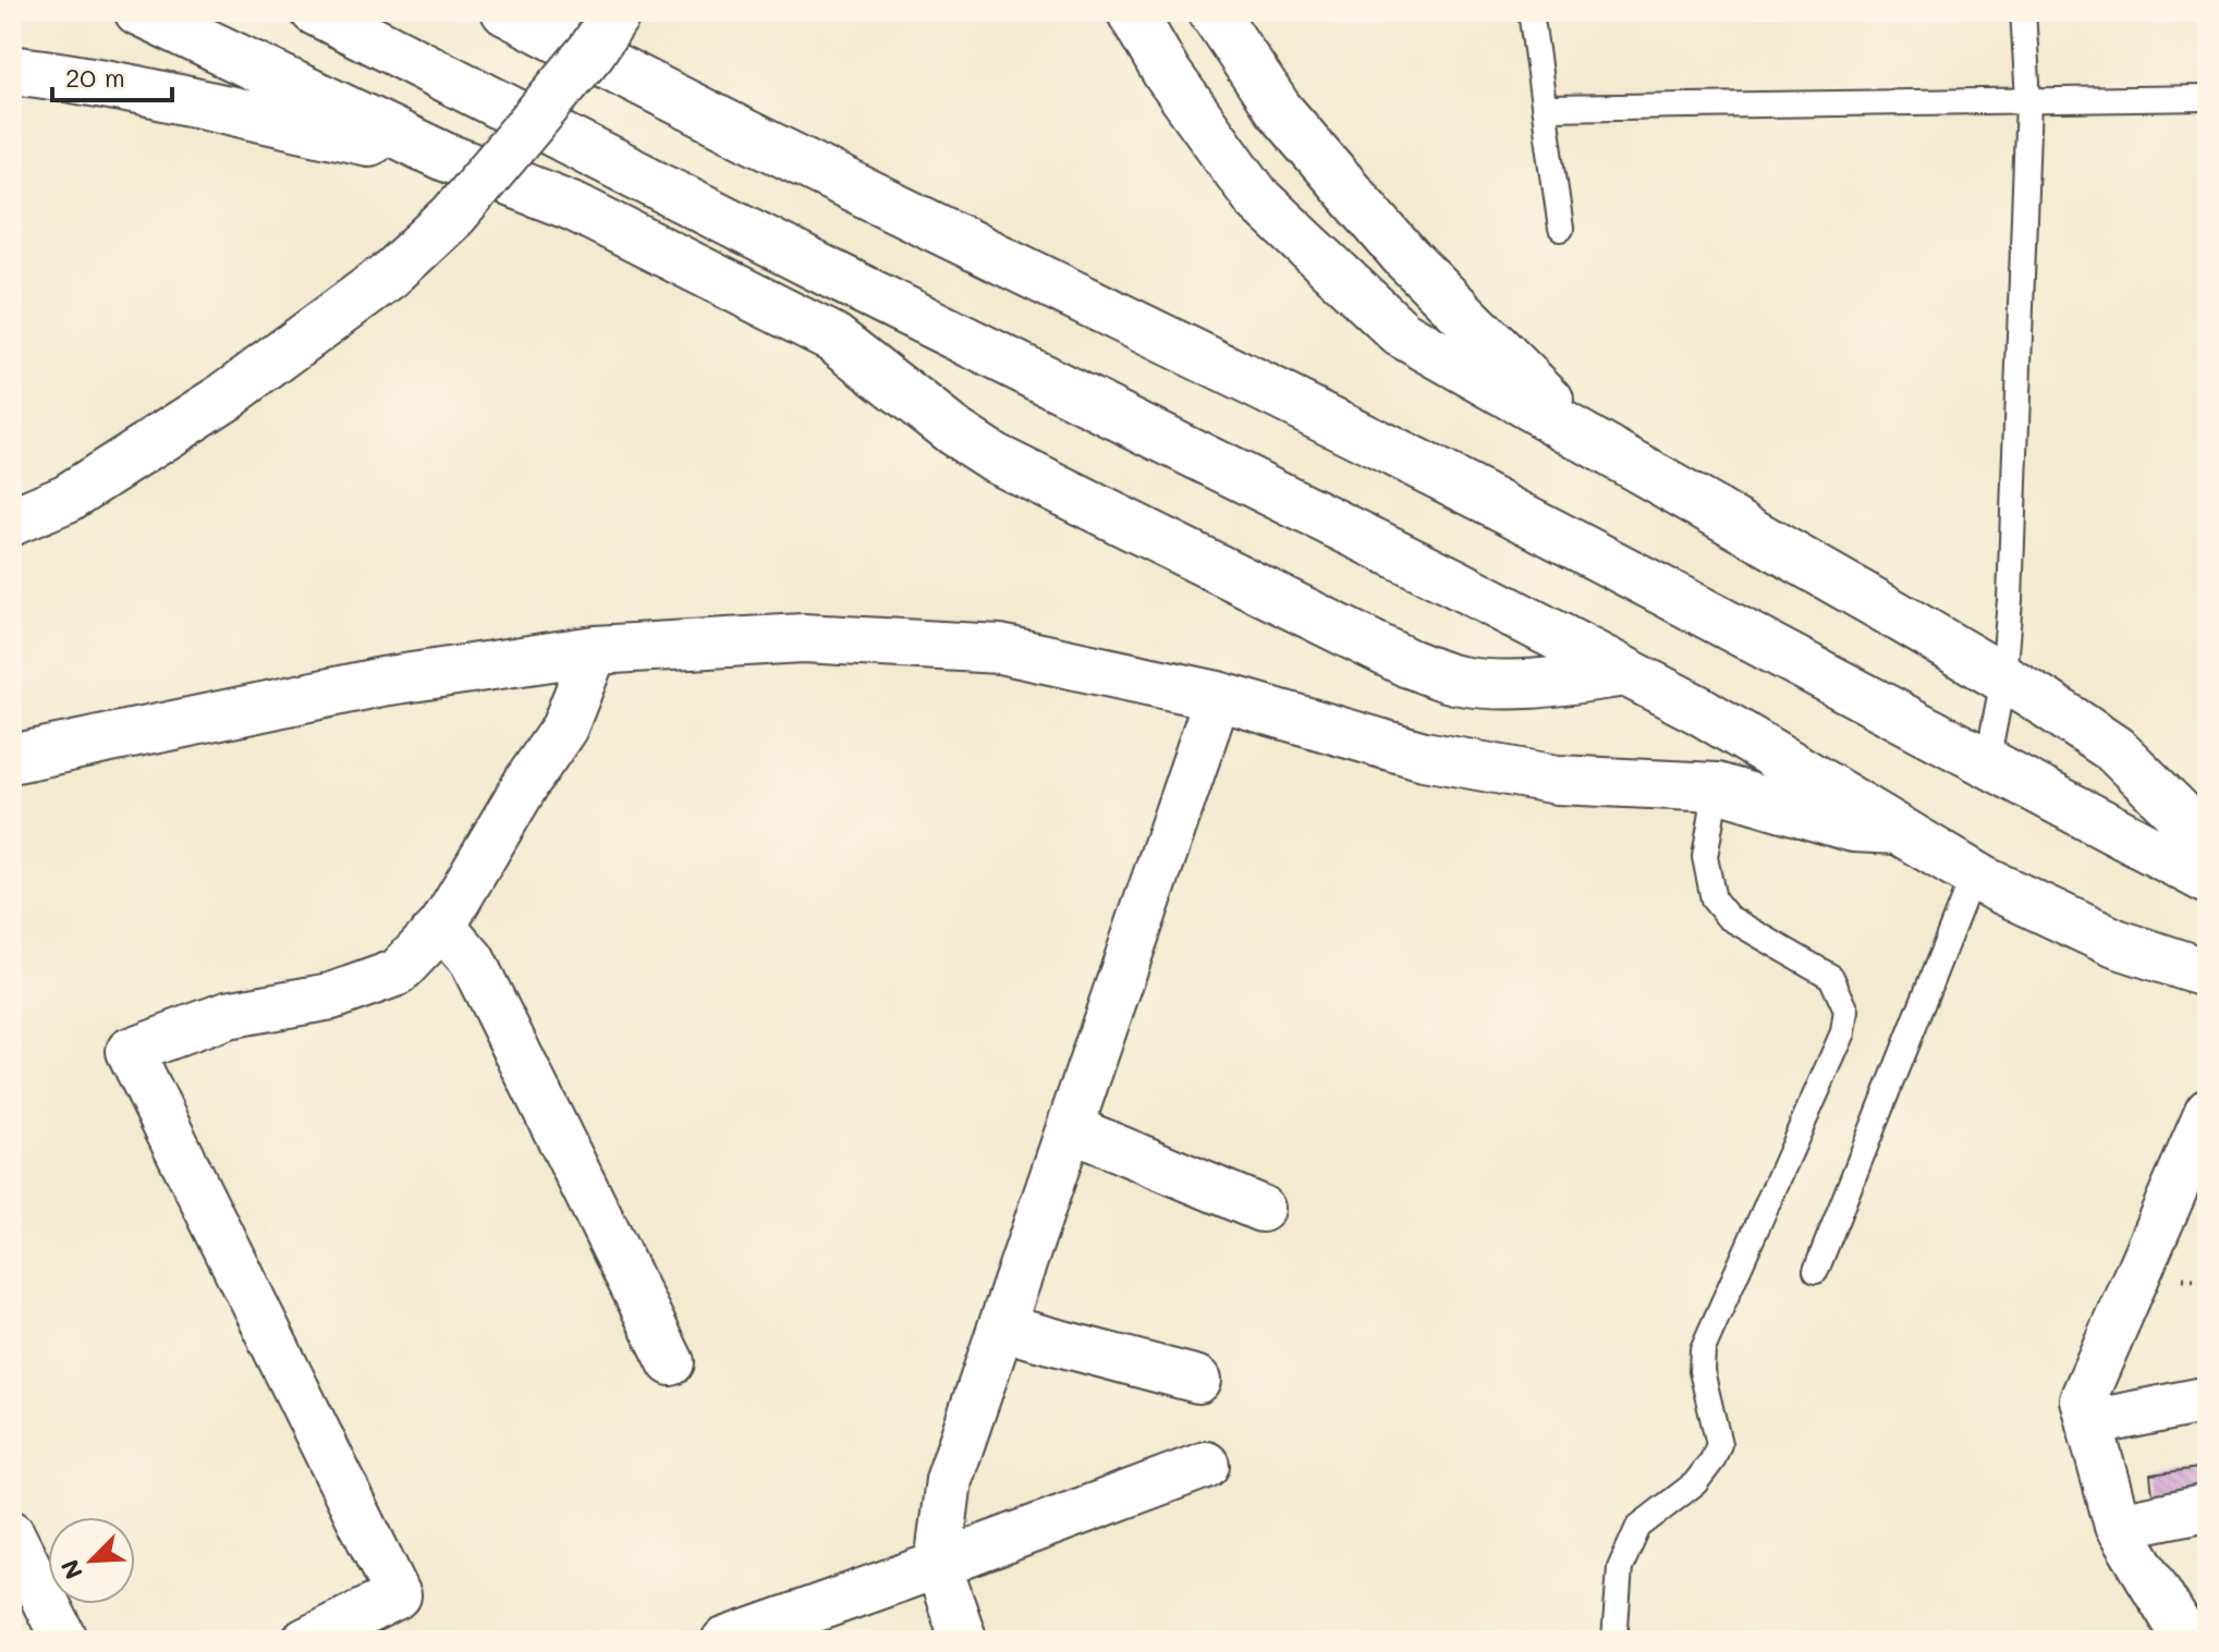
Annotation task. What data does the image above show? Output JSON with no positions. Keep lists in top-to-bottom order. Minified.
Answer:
{"scale_bar":"20 m","north":"bottom left"}
